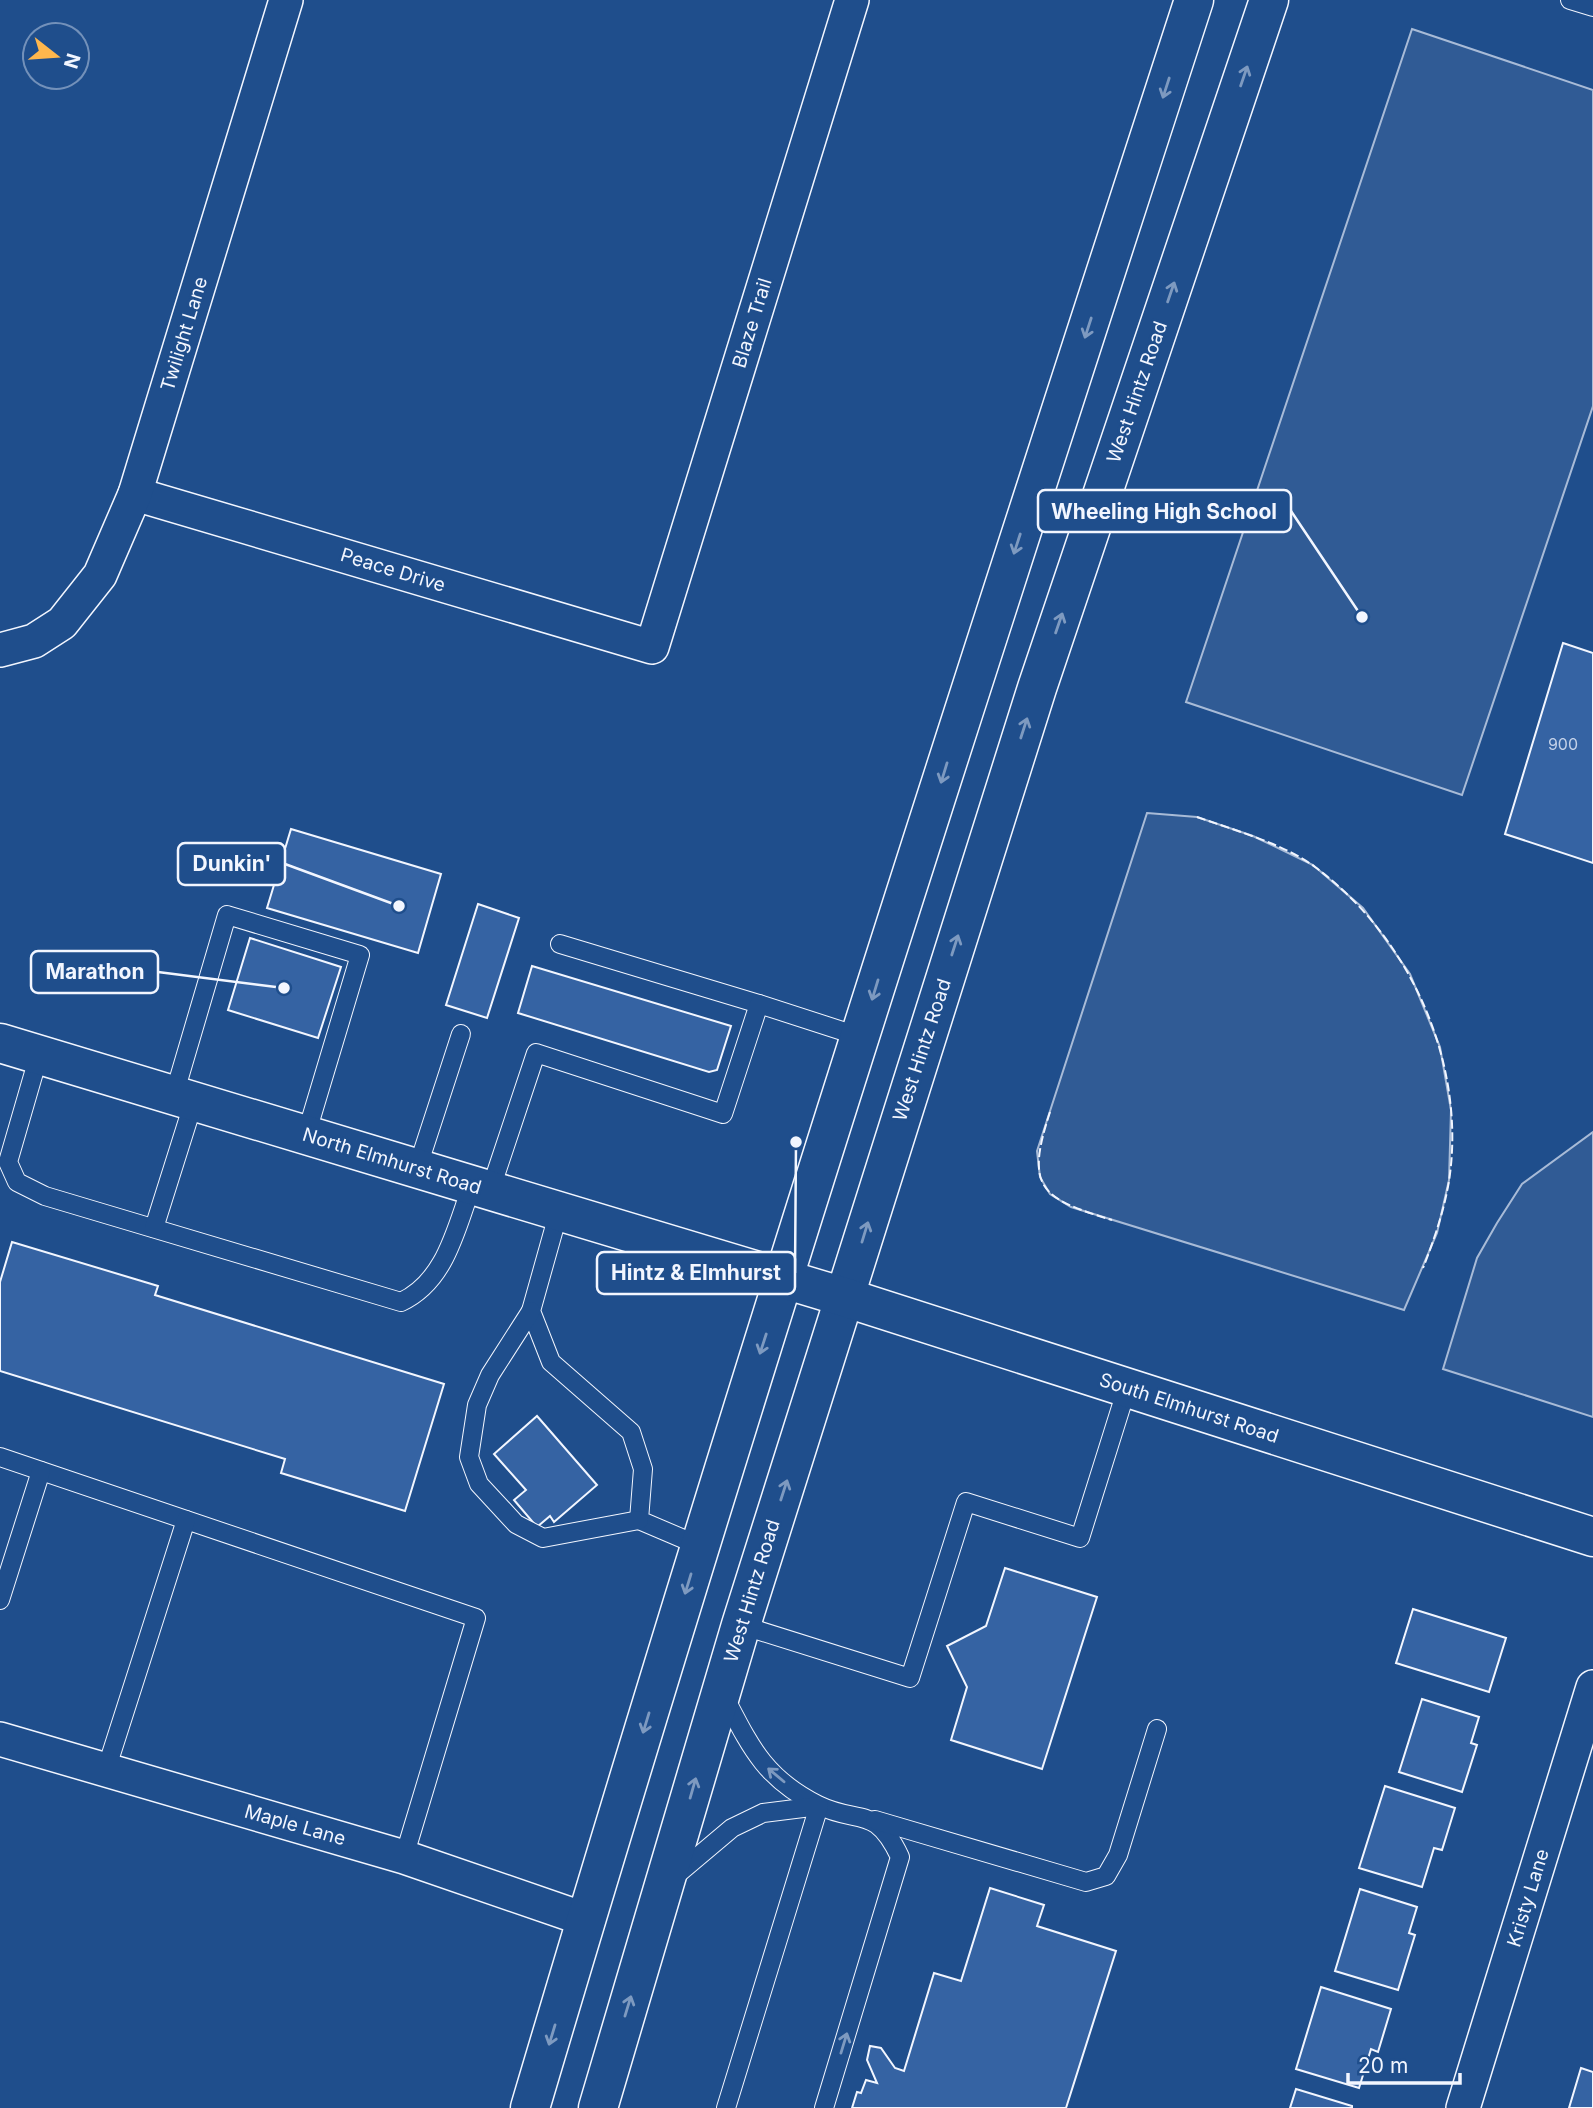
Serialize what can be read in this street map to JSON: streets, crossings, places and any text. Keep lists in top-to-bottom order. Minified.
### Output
{"streets":{"main road":["West Hintz Road","North Elmhurst Road","South Elmhurst Road"],"street":["Blaze Trail","Twilight Lane","Peace Drive","Maple Lane","Kristy Lane"]},"crossings":[["Blaze Trail","Peace Drive"],["Twilight Lane","Peace Drive"],["West Hintz Road","South Elmhurst Road"],["North Elmhurst Road","South Elmhurst Road"]],"places":["Wheeling High School","Dunkin'","Marathon","Hintz & Elmhurst"],"house_numbers":["900"],"scale_bar":"20 m","north":"right"}
